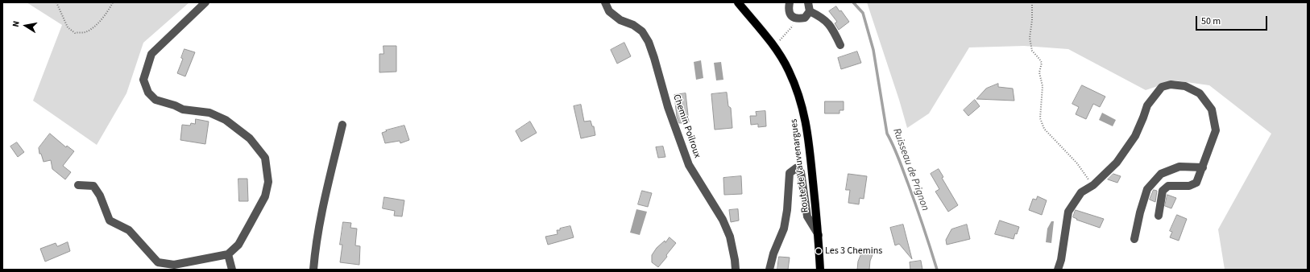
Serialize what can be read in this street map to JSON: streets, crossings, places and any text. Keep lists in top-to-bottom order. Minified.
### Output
{"streets":{"main road":["Route de Vauvenargues"],"street":["Chemin Poilroux"]},"water":["Ruisseau de Prignon"],"places":["Les 3 Chemins"],"scale_bar":"50 m","north":"left"}
